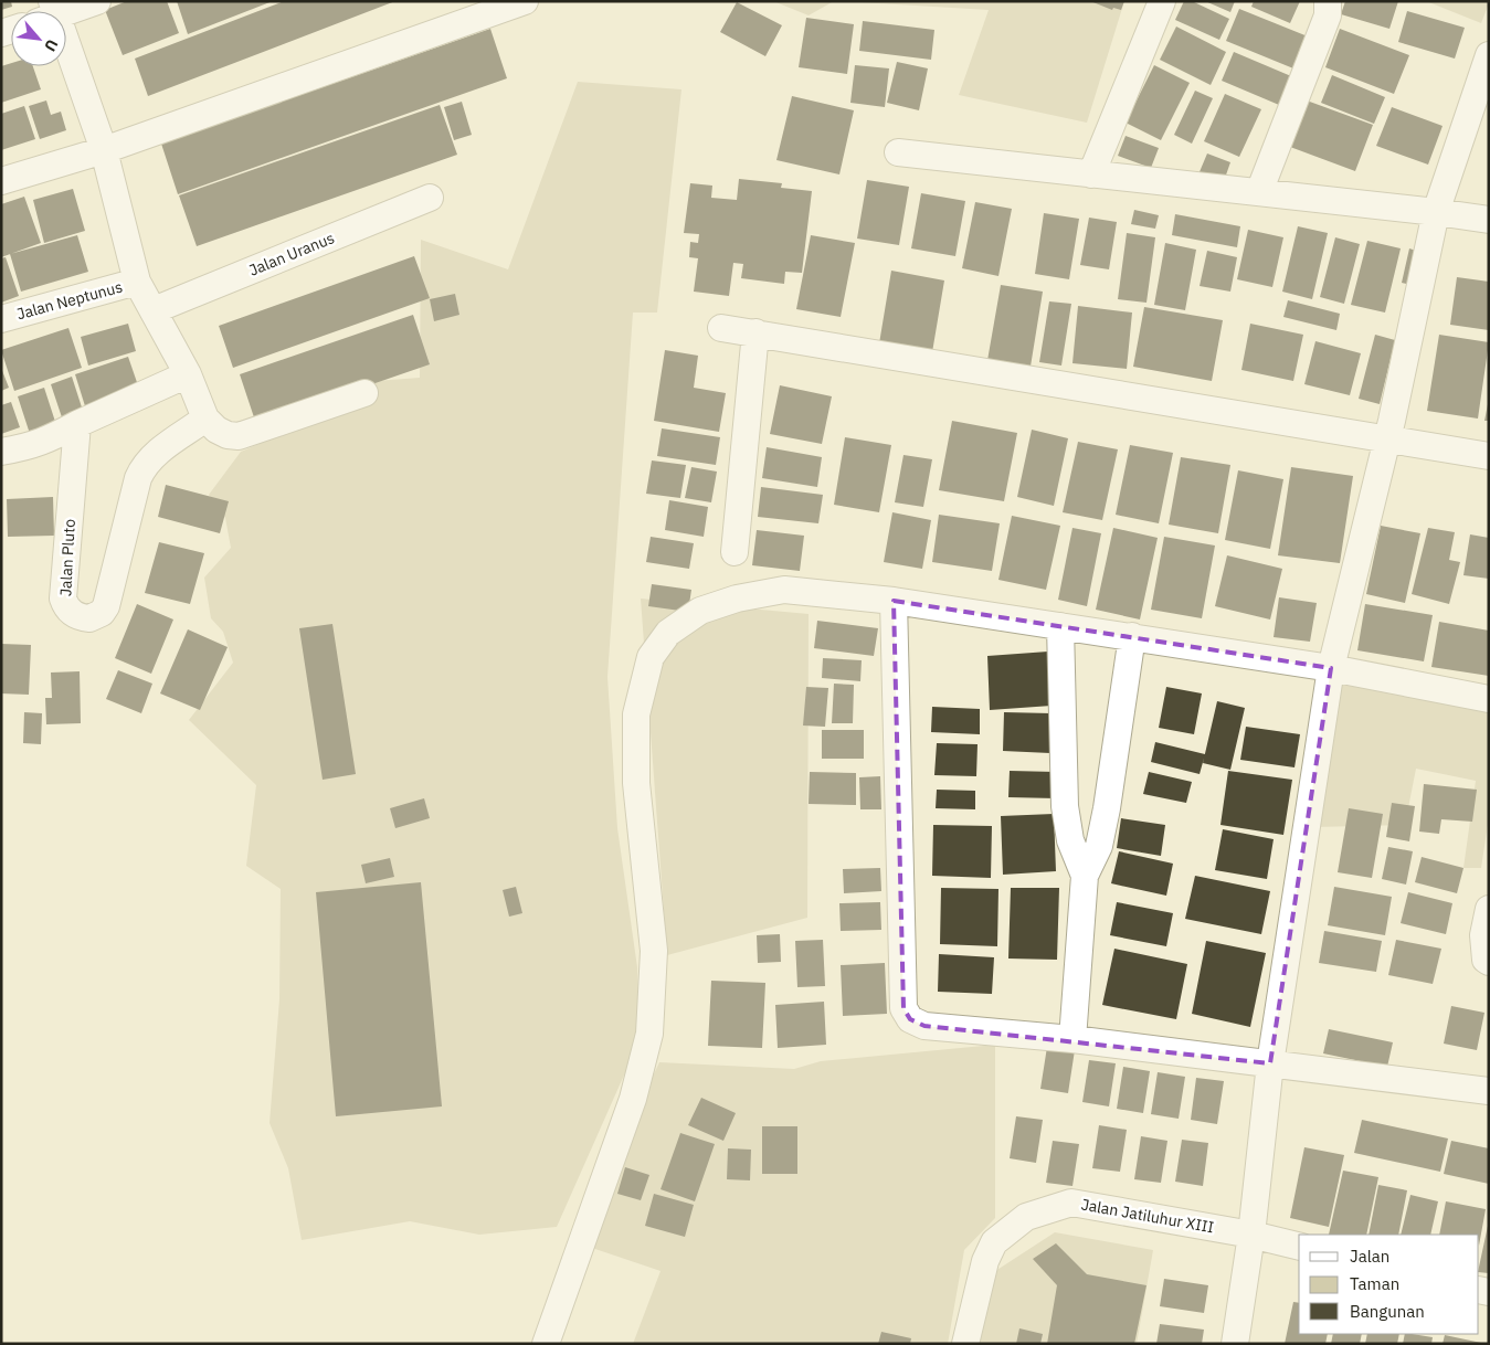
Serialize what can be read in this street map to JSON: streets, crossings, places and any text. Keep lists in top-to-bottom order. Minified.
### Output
{"streets":{"street":["Jalan Uranus","Jalan Neptunus","Jalan Pluto","Jalan Jatiluhur XIII"]},"legend":["Jalan","Taman","Bangunan"],"north":"bottom right"}
